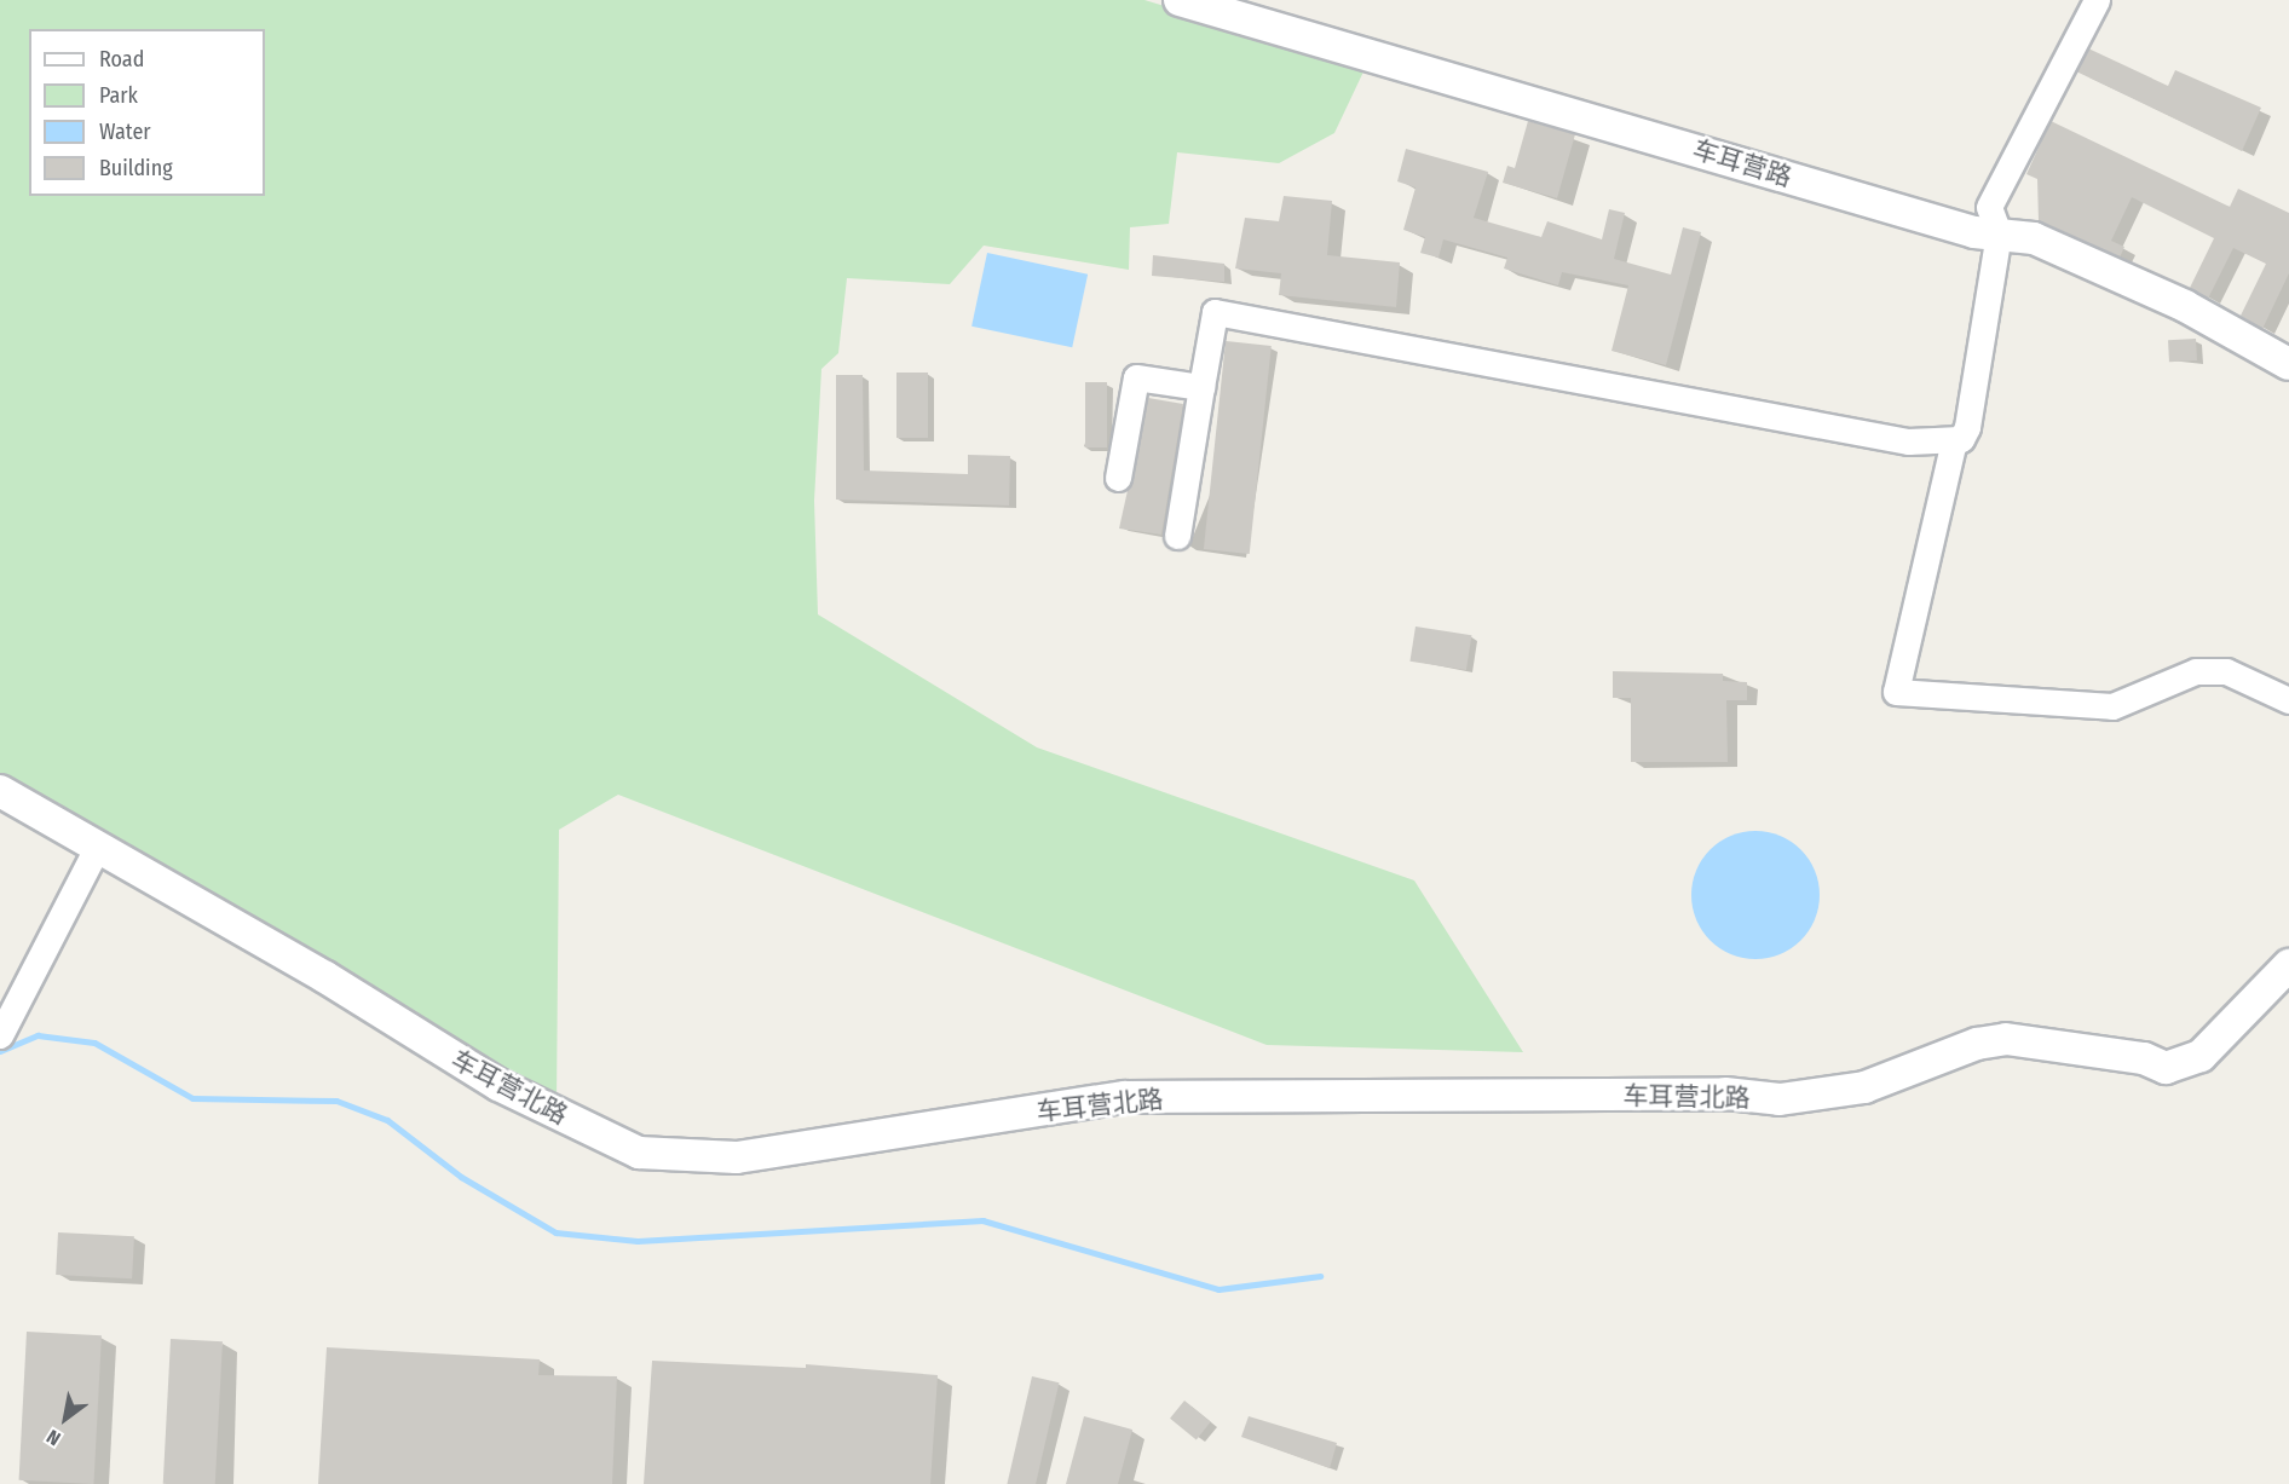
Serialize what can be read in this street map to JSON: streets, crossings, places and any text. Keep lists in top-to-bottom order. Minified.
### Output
{"streets":{"street":["车耳营路","车耳营北路"]},"legend":["Road","Park","Water","Building"],"north":"bottom left"}
